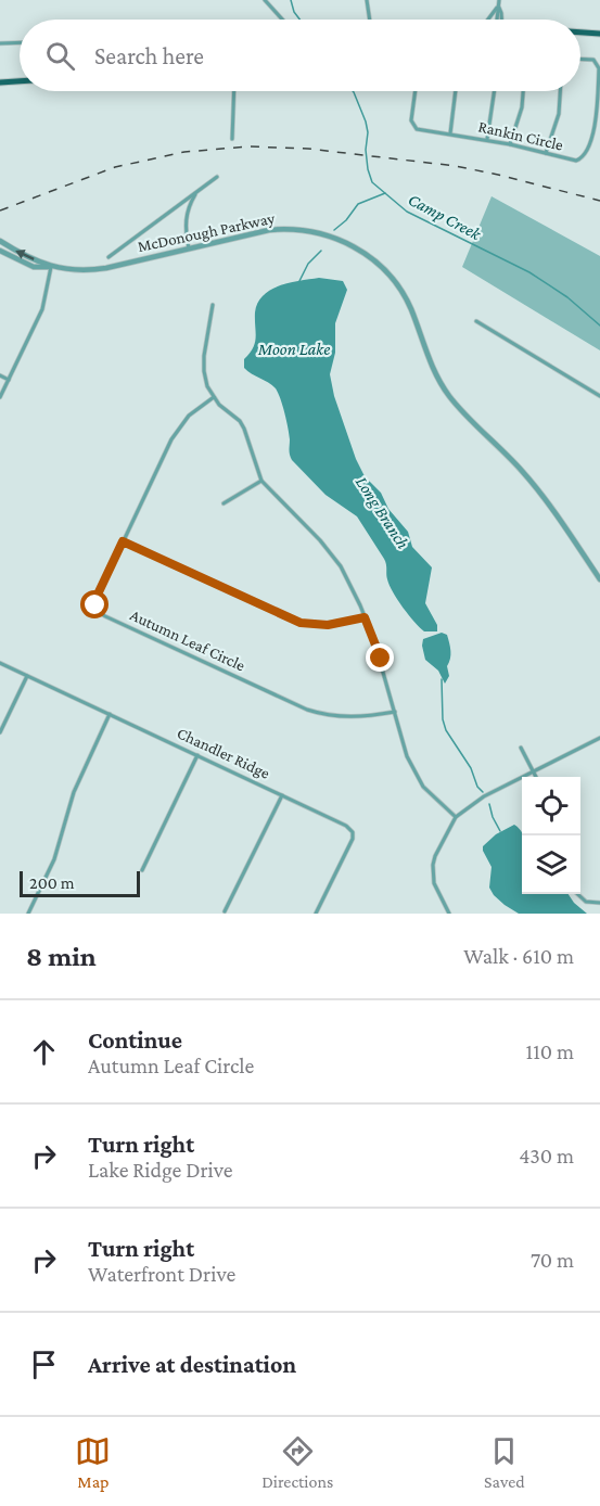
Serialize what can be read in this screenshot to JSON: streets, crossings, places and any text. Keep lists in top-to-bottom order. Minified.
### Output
{"streets":{"street":["Rankin Circle","McDonough Parkway","Autumn Leaf Circle","Chandler Ridge"]},"water":["Camp Creek","Moon Lake","Long Branch"],"scale_bar":"200 m","page":{"search":"Search here","scale":"200 m","heading":["8 min","Walk · 610 m"],"list":[["Continue","Autumn Leaf Circle","110 m"],["Turn right","Lake Ridge Drive","430 m"],["Turn right","Waterfront Drive","70 m"],"Arrive at destination"],"nav":["Map","Directions","Saved"]}}
